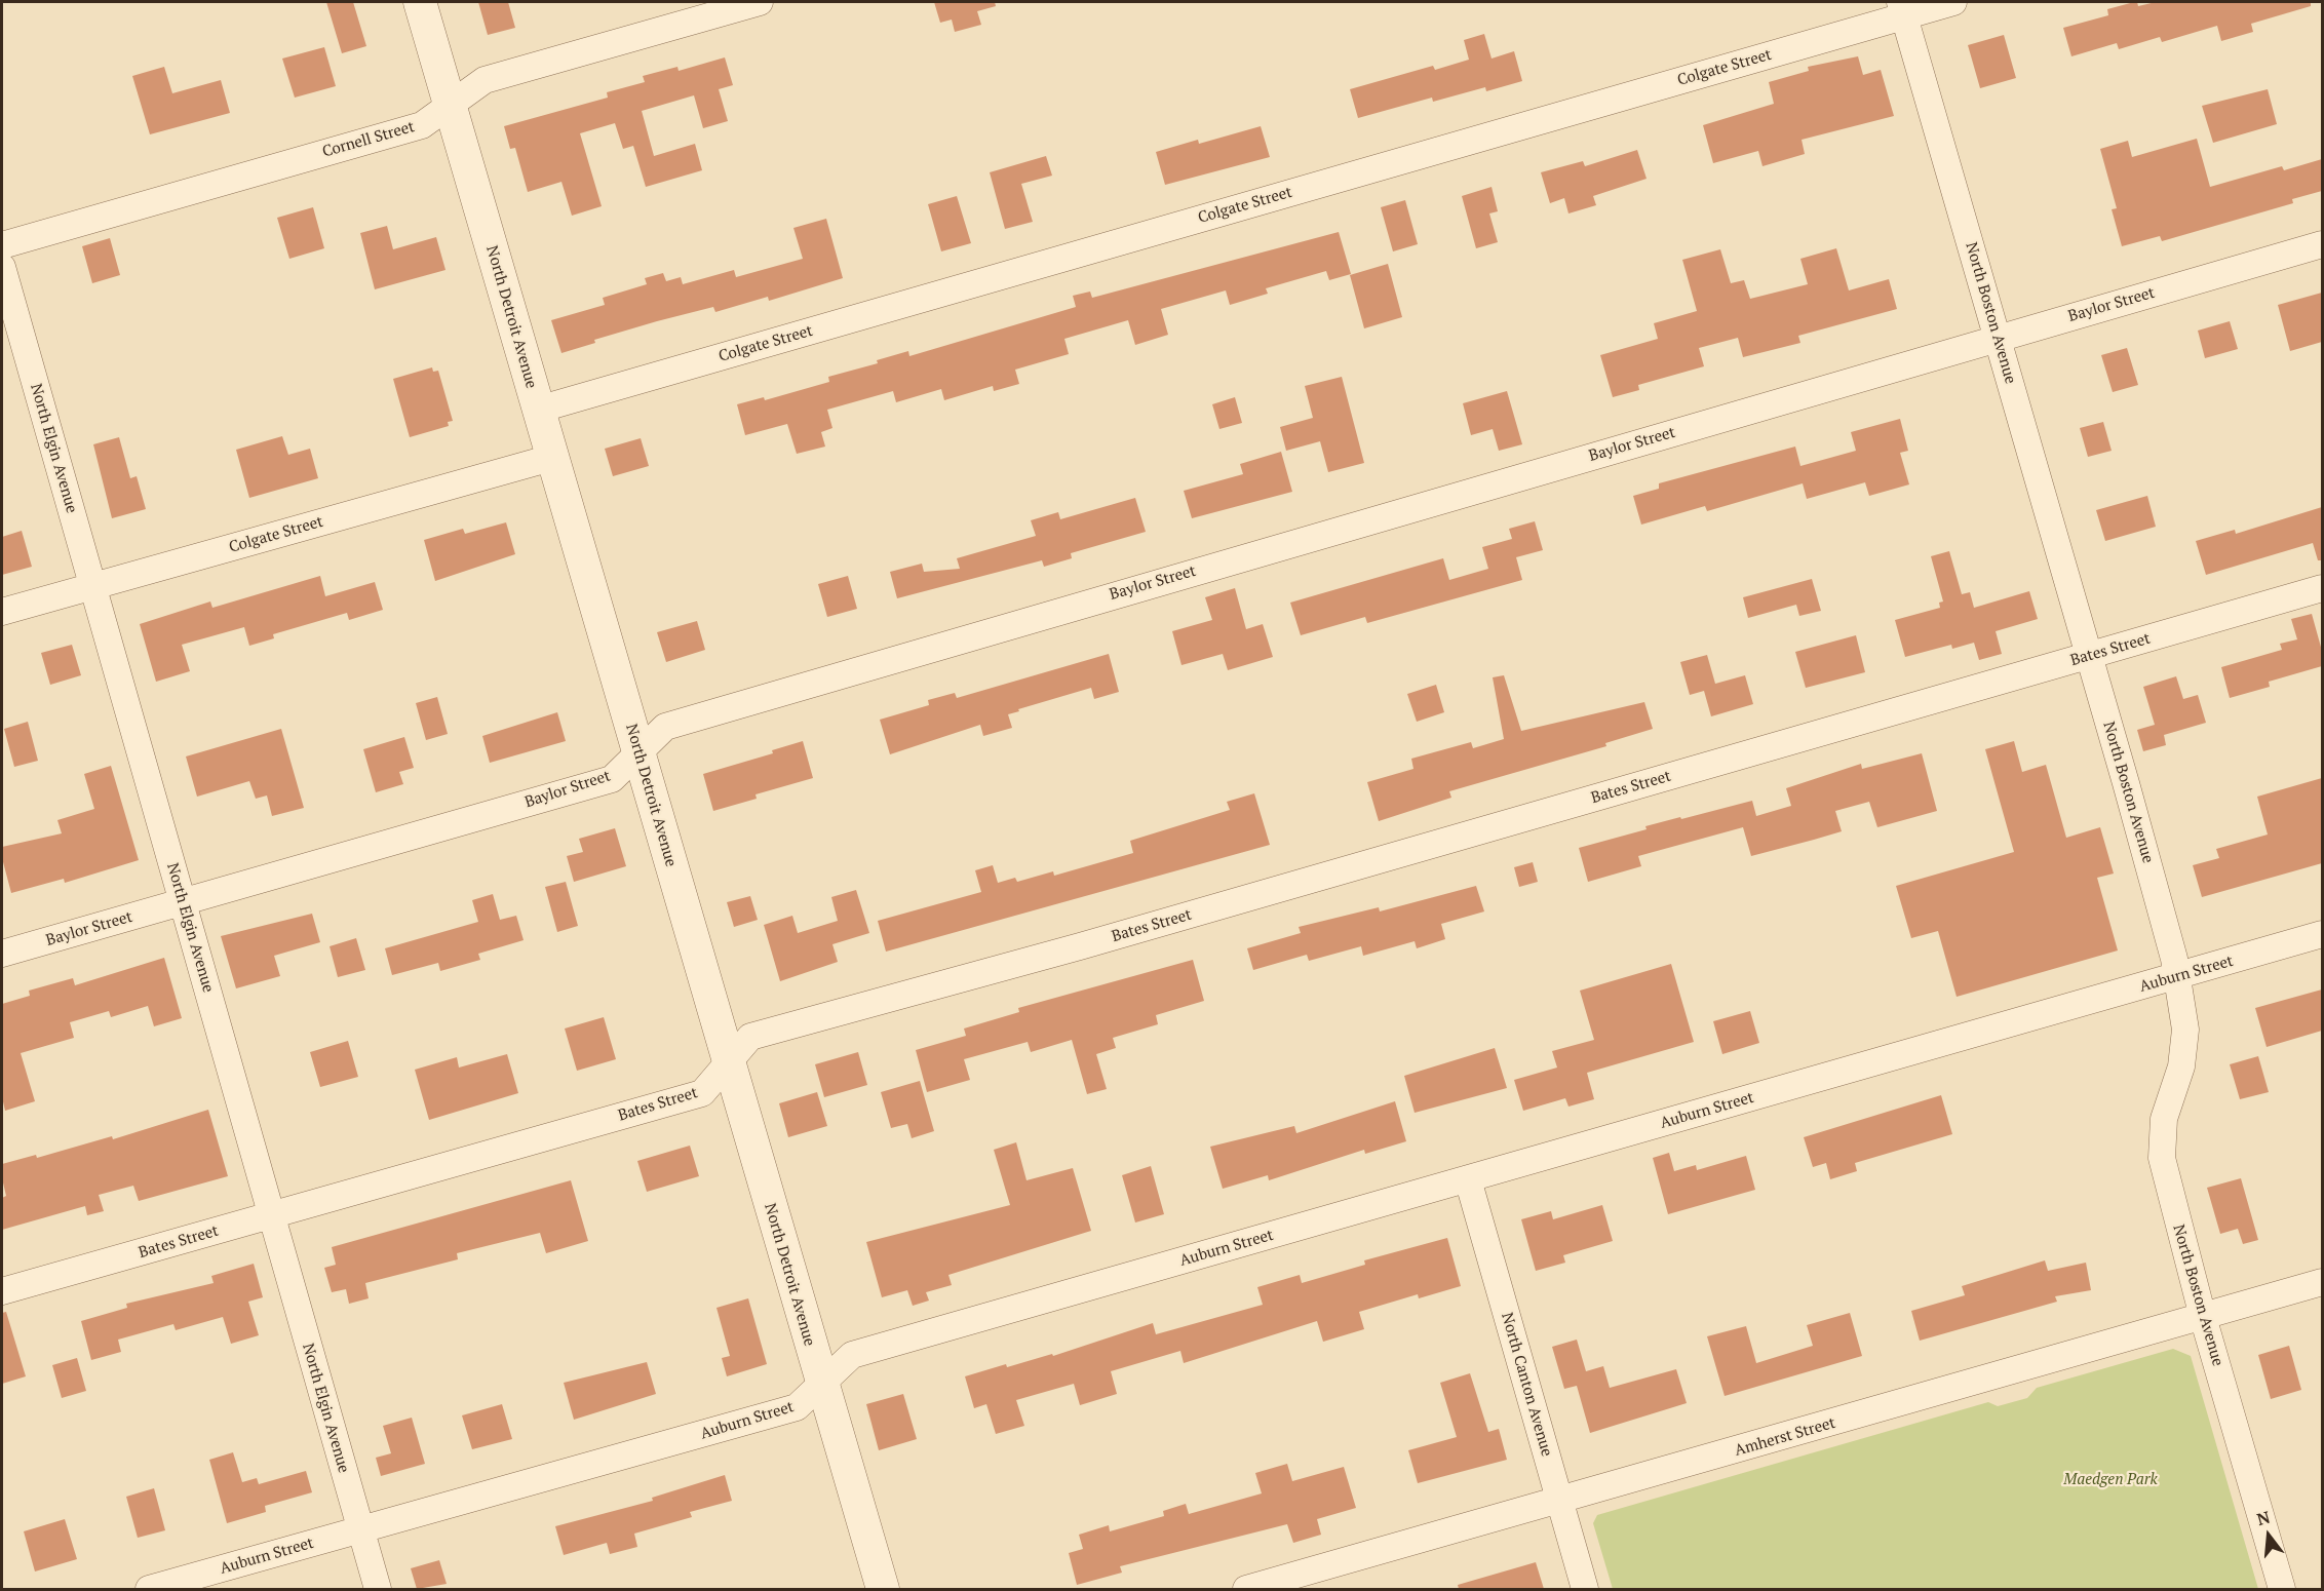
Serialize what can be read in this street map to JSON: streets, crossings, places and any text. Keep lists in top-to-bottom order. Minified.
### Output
{"streets":{"street":["Colgate Street","Cornell Street","Baylor Street","North Boston Avenue","North Detroit Avenue","North Elgin Avenue","Bates Street","Auburn Street","North Canton Avenue","Amherst Street"]},"crossings":[["Colgate Street","North Boston Avenue"],["Colgate Street","North Detroit Avenue"],["Colgate Street","North Elgin Avenue"],["Cornell Street","North Detroit Avenue"],["Baylor Street","North Boston Avenue"],["Baylor Street","North Detroit Avenue"],["Baylor Street","North Elgin Avenue"],["North Boston Avenue","Bates Street"],["North Boston Avenue","Auburn Street"],["North Boston Avenue","Amherst Street"],["North Detroit Avenue","Bates Street"],["North Detroit Avenue","Auburn Street"],["North Elgin Avenue","Bates Street"],["North Elgin Avenue","Auburn Street"],["Auburn Street","North Canton Avenue"],["North Canton Avenue","Amherst Street"]],"parks":["Maedgen Park"],"north":"top"}
